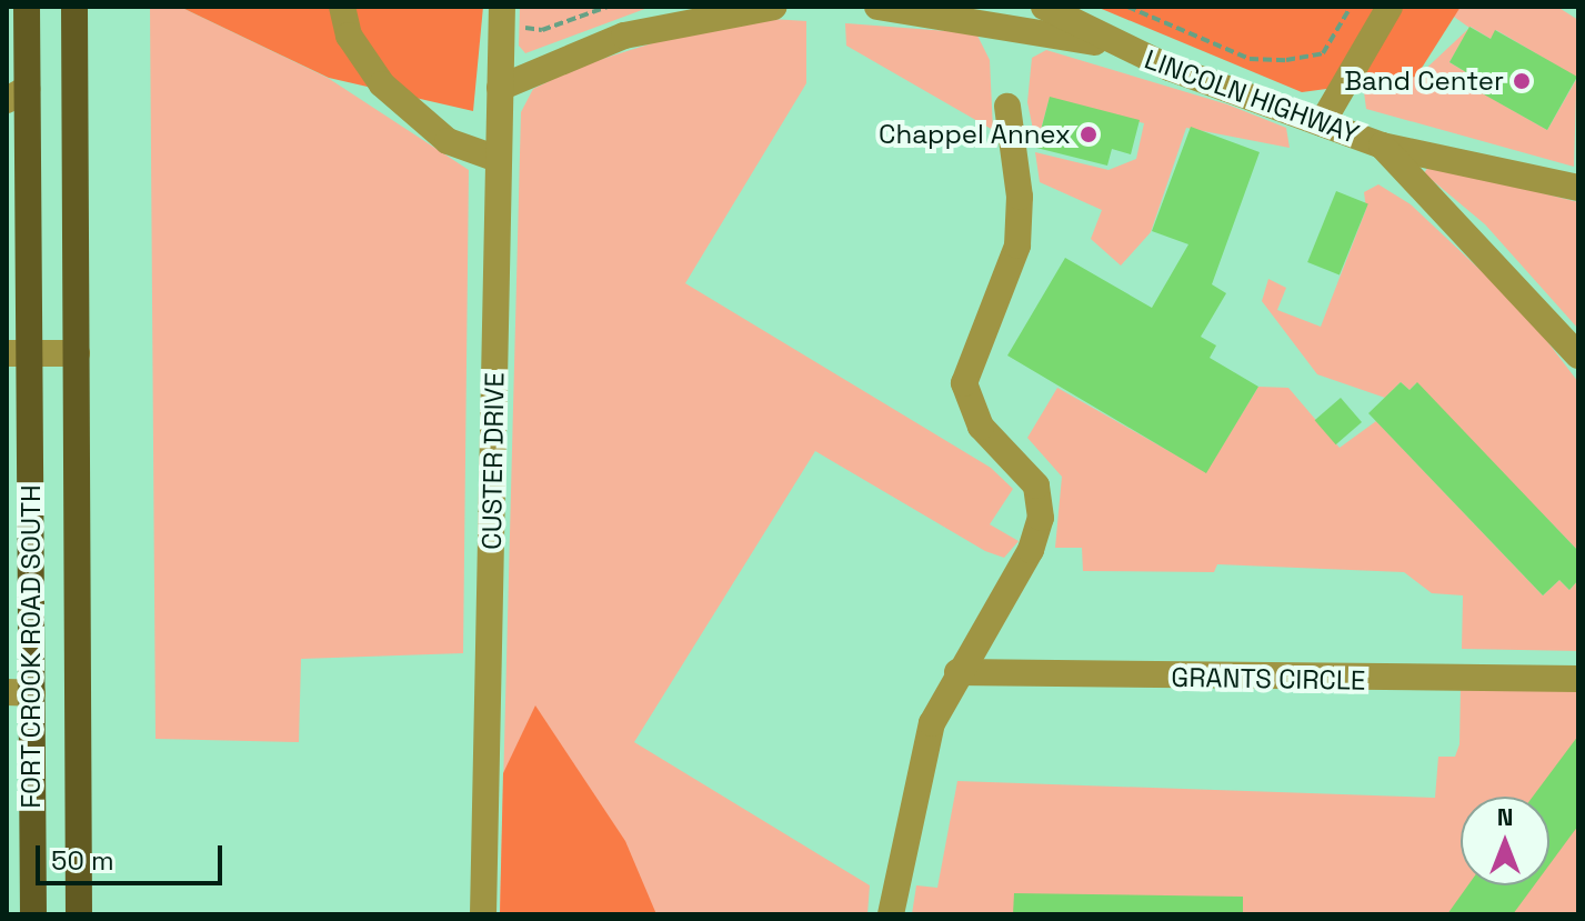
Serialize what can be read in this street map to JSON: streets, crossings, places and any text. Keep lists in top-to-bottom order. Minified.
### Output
{"streets":{"main road":["FORT CROOK ROAD SOUTH"],"street":["LINCOLN HIGHWAY","CUSTER DRIVE","GRANTS CIRCLE"]},"places":["Band Center","Chappel Annex"],"scale_bar":"50 m","north":"top"}
